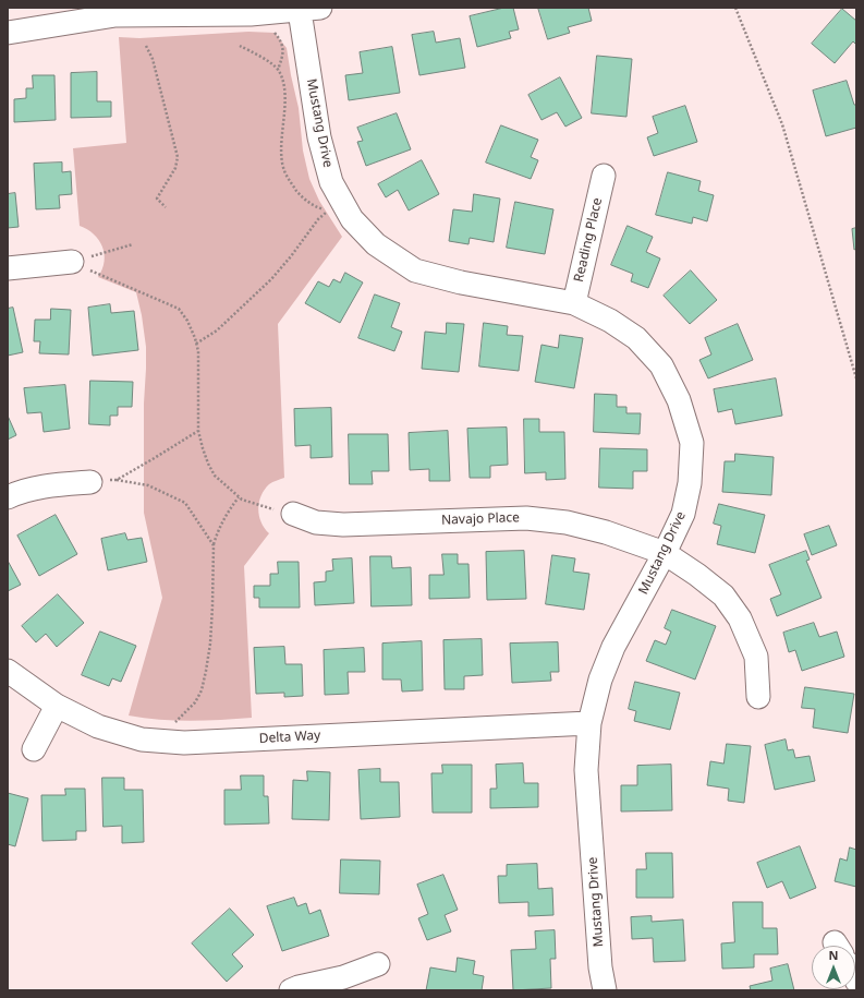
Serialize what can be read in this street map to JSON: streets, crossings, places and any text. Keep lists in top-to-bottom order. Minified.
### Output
{"streets":{"street":["Mustang Drive","Reading Place","Navajo Place","Delta Way"]},"crossings":[["Mustang Drive","Reading Place"],["Mustang Drive","Navajo Place"],["Mustang Drive","Delta Way"]],"north":"top"}
